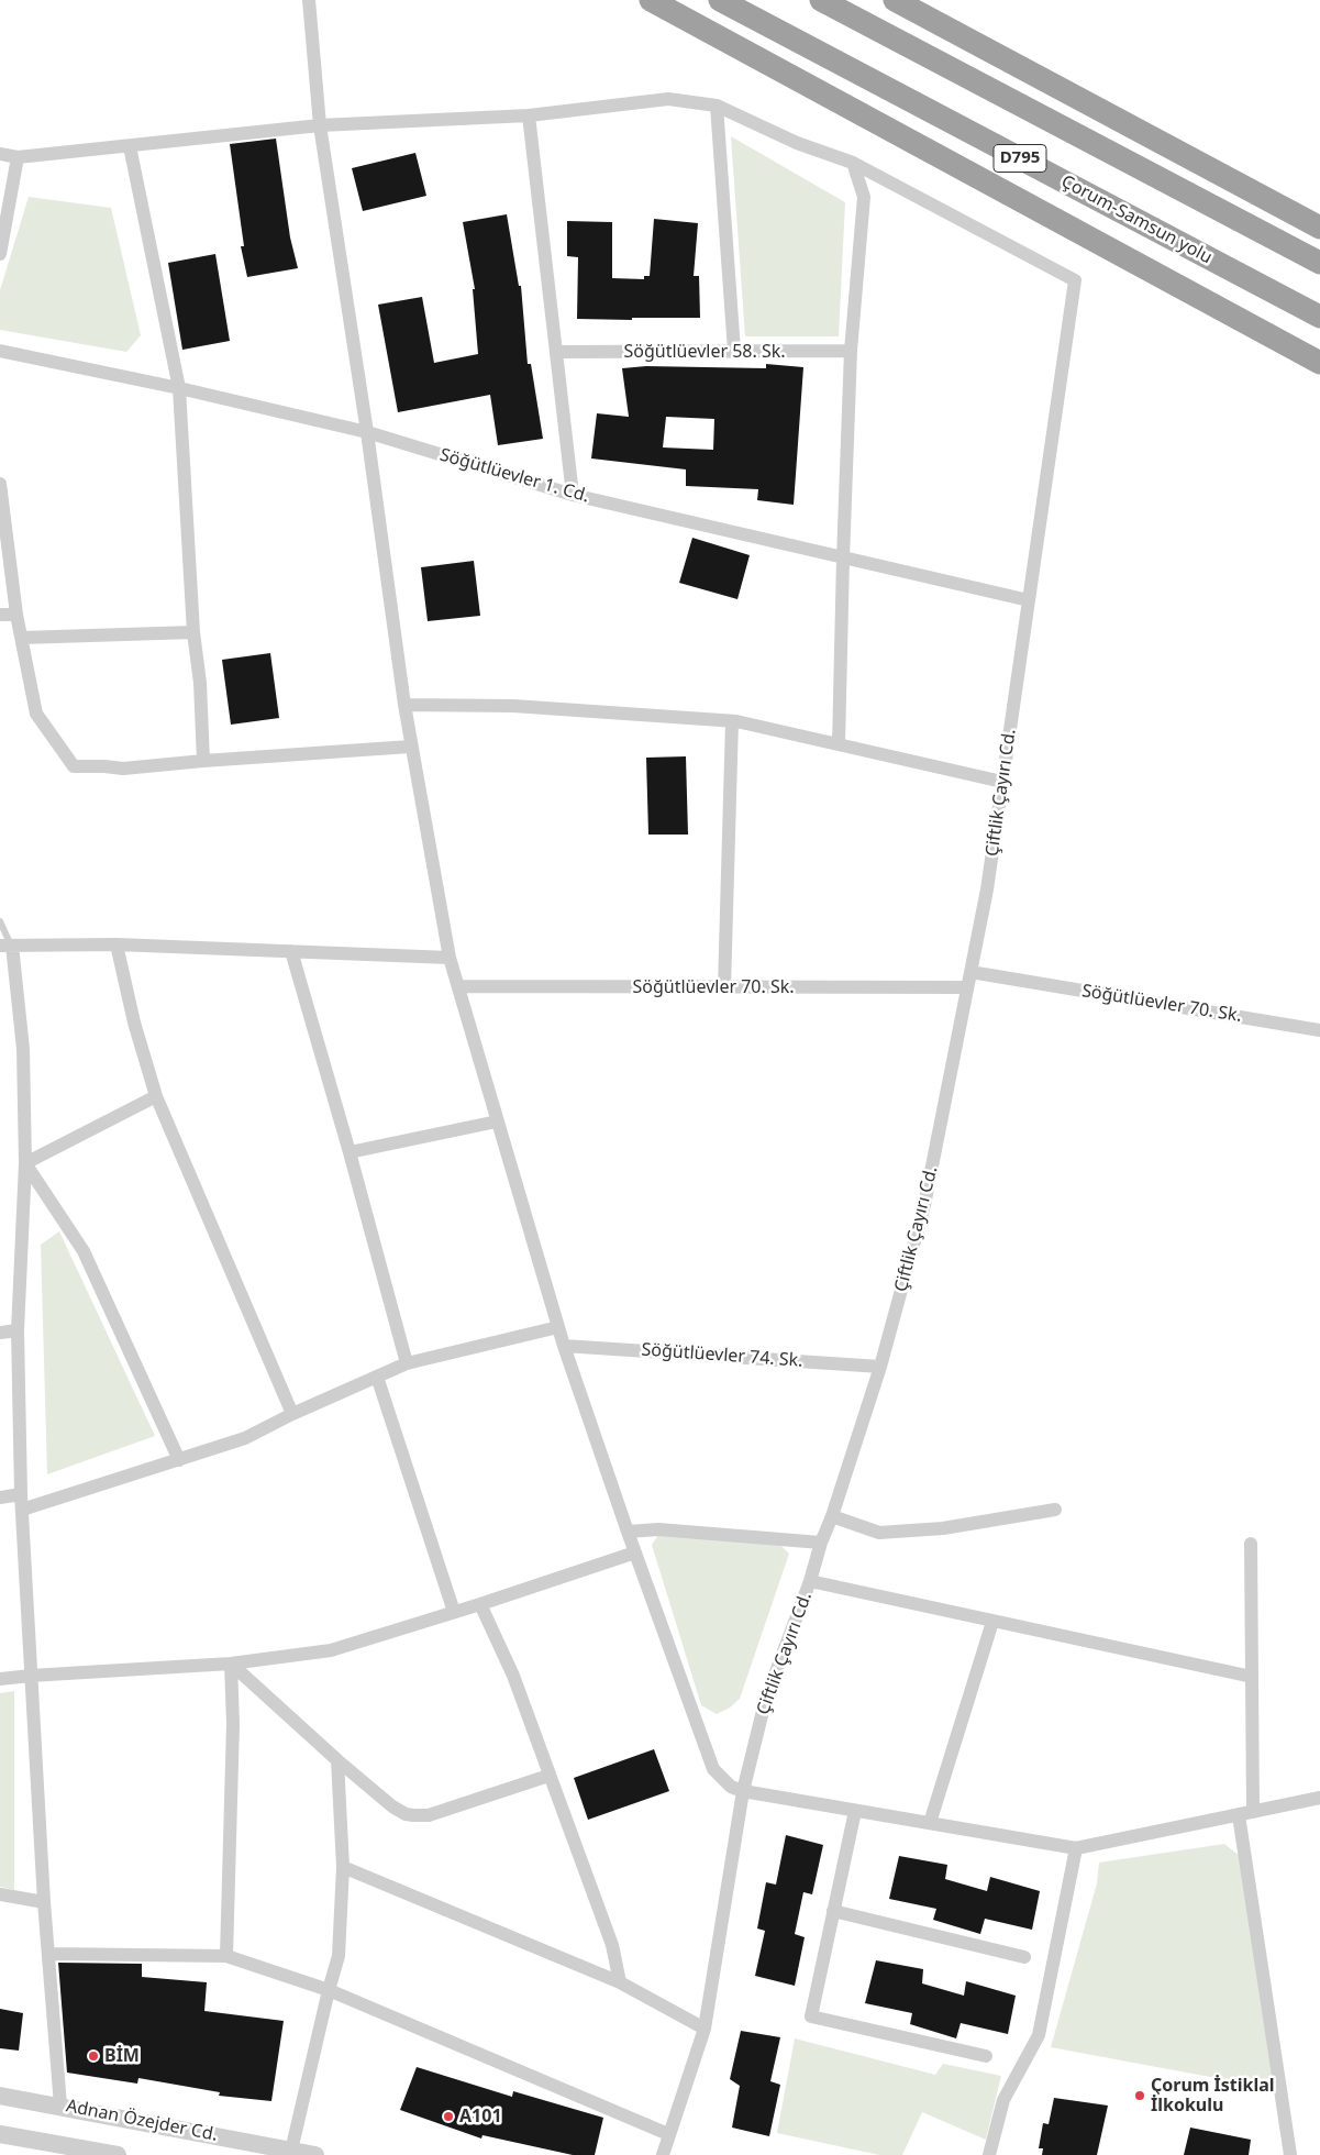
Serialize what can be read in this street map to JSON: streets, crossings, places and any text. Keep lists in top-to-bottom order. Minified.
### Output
{"streets":{"highway":["D795","Çorum-Samsun yolu"],"street":["Söğütlüevler 58. Sk.","Söğütlüevler 1. Cd.","Çiftlik Çayırı Cd.","Söğütlüevler 70. Sk.","Söğütlüevler 74. Sk.","Adnan Özejder Cd."]},"crossings":[["Söğütlüevler 1. Cd.","Çiftlik Çayırı Cd."],["Çiftlik Çayırı Cd.","Söğütlüevler 70. Sk."],["Çiftlik Çayırı Cd.","Söğütlüevler 74. Sk."]],"places":["BİM","Çorum İstiklal İlkokulu","A101"]}
